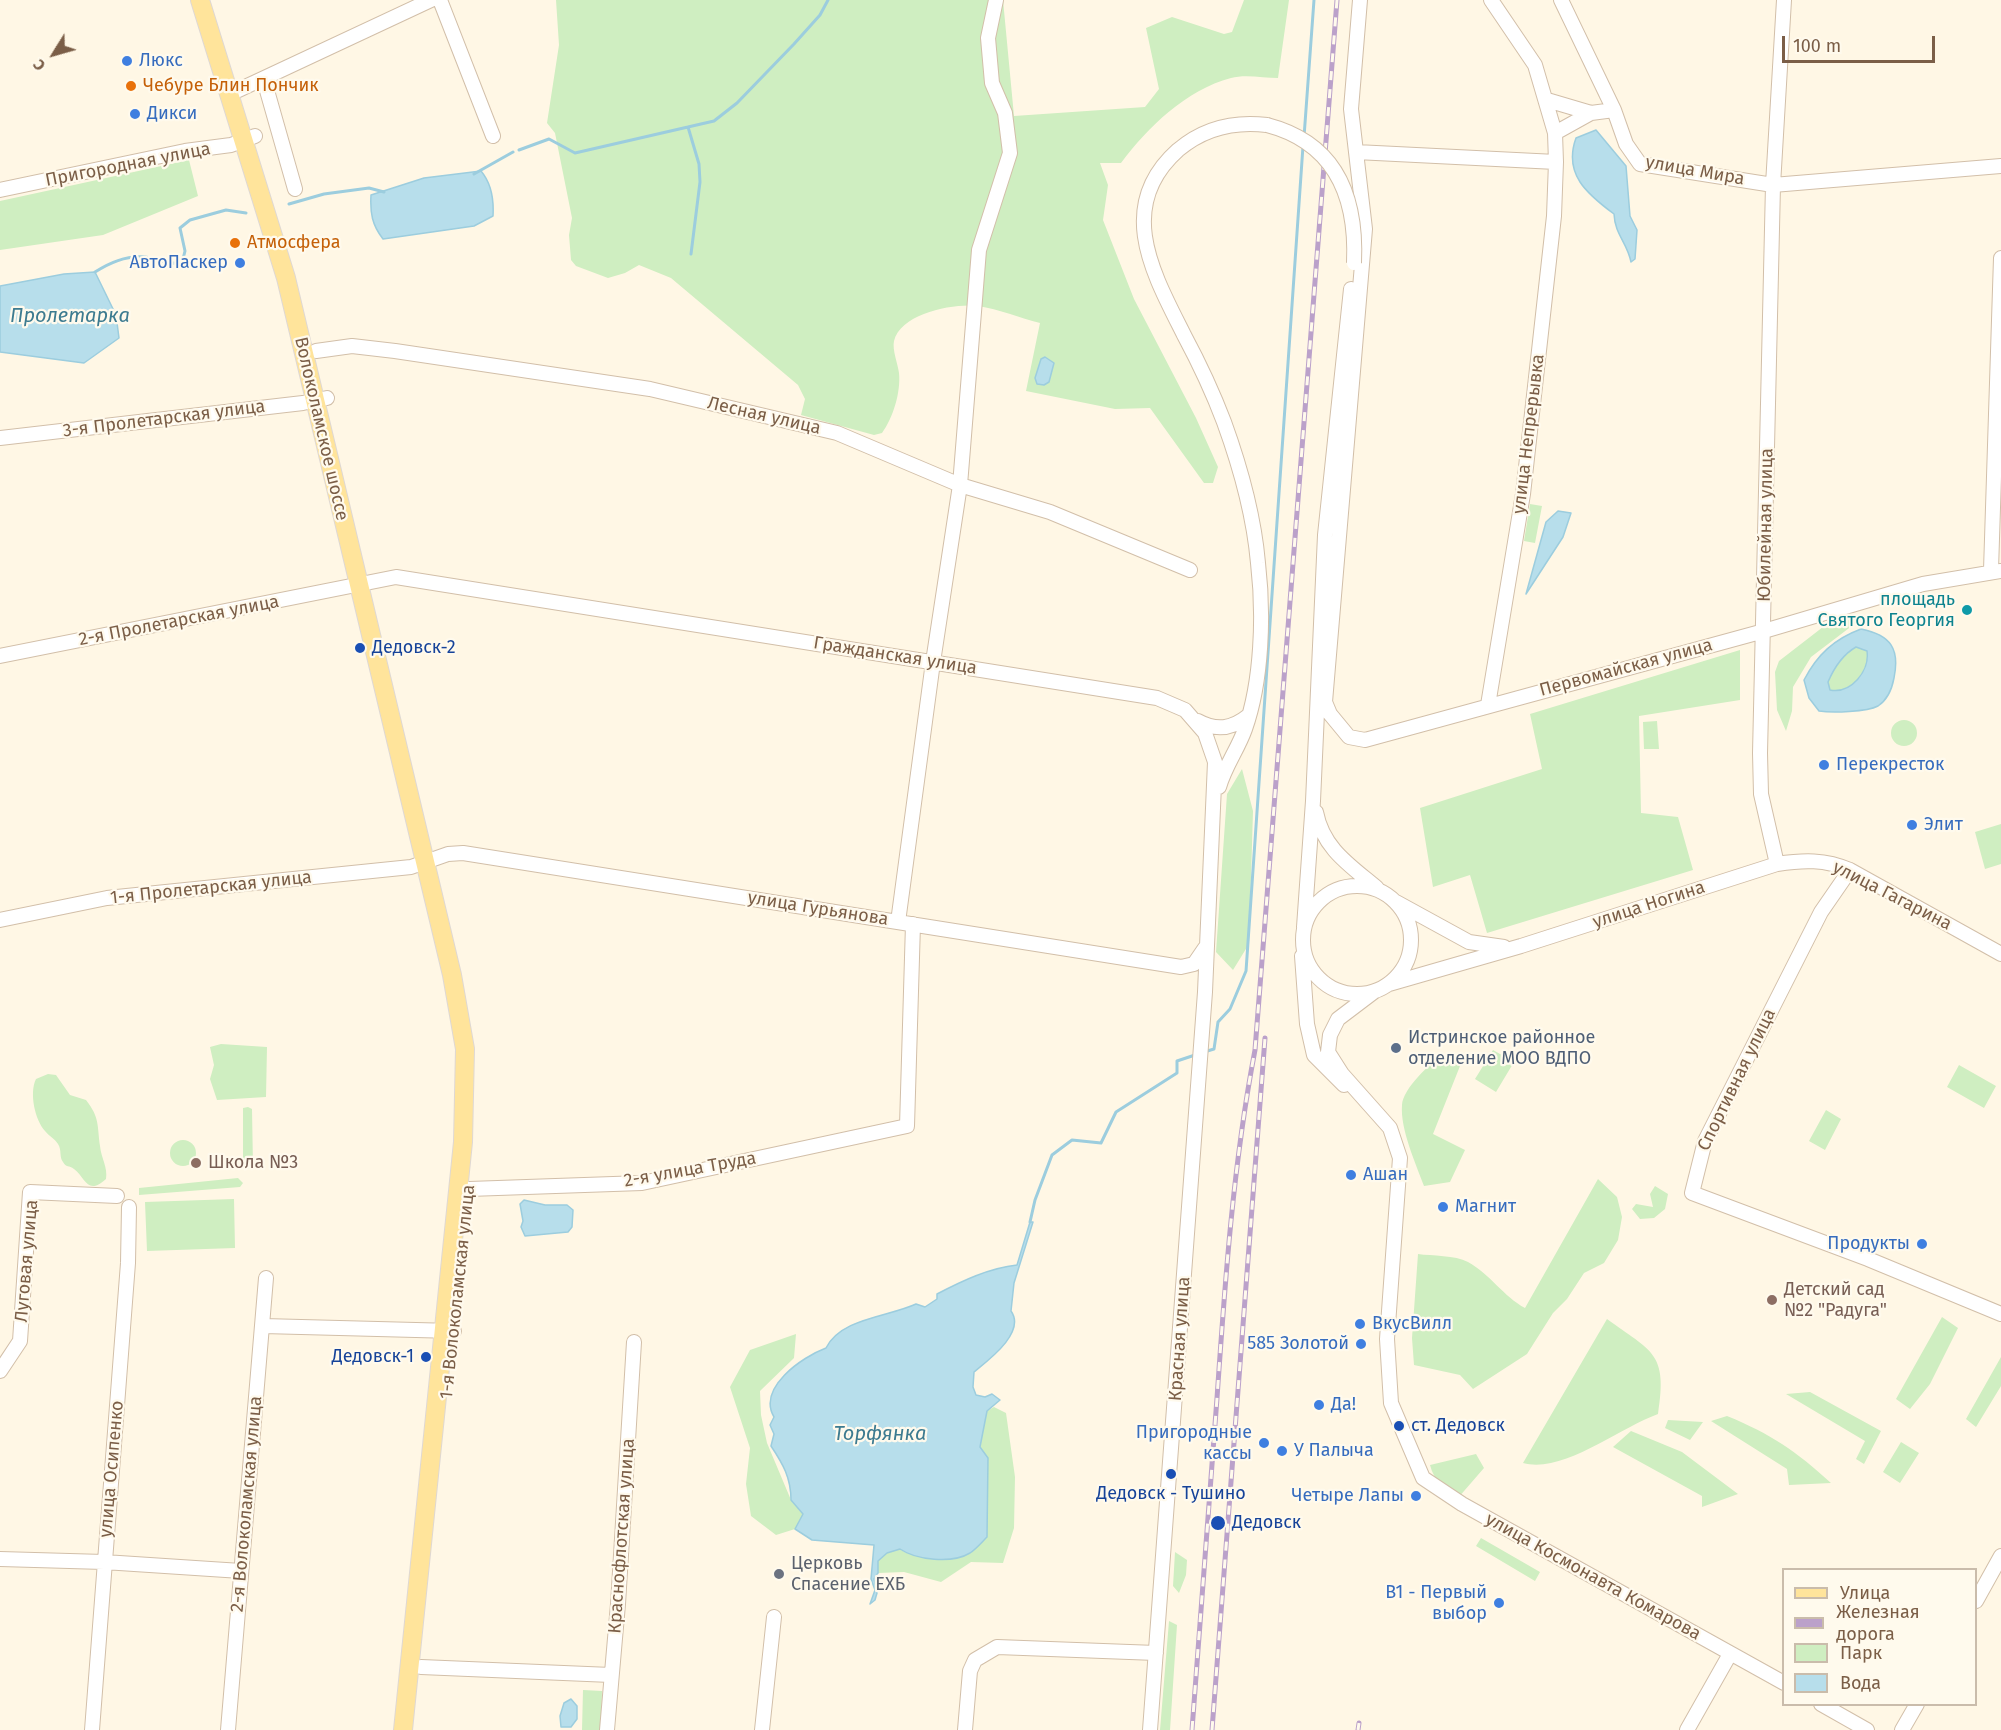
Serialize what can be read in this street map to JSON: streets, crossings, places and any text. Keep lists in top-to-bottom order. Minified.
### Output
{"streets":{"main road":["Волоколамское шоссе","1-я Волоколамская улица"],"street":["Пригородная улица","улица Мира","Лесная улица","3-я Пролетарская улица","улица Непрерывка","Юбилейная улица","2-я Пролетарская улица","Гражданская улица","Первомайская улица","1-я Пролетарская улица","улица Гагарина","улица Ногина","улица Гурьянова","Спортивная улица","2-я улица Труда","Луговая улица","Красная улица","улица Осипенко","2-я Волоколамская улица","Краснофлотская улица","улица Космонавта Комарова"]},"crossings":[["Пригородная улица","Волоколамское шоссе"],["улица Мира","Юбилейная улица"],["Лесная улица","Волоколамское шоссе"],["3-я Пролетарская улица","Волоколамское шоссе"],["Волоколамское шоссе","2-я Пролетарская улица"],["Волоколамское шоссе","Гражданская улица"],["Волоколамское шоссе","1-я Пролетарская улица"],["Волоколамское шоссе","улица Гурьянова"],["Волоколамское шоссе","1-я Волоколамская улица"],["улица Непрерывка","Первомайская улица"],["Юбилейная улица","Первомайская улица"],["Юбилейная улица","улица Гагарина"],["Юбилейная улица","улица Ногина"],["2-я Пролетарская улица","Гражданская улица"],["Гражданская улица","улица Гурьянова"],["Гражданская улица","Красная улица"],["1-я Пролетарская улица","улица Гурьянова"],["1-я Пролетарская улица","1-я Волоколамская улица"],["улица Гагарина","улица Ногина"],["улица Гагарина","Спортивная улица"],["улица Гурьянова","2-я улица Труда"],["улица Гурьянова","1-я Волоколамская улица"],["улица Гурьянова","Красная улица"],["2-я улица Труда","1-я Волоколамская улица"]],"water":["Пролетарка","Торфянка"],"places":["Люкс","Чебуре Блин Пончик","Дикси","Атмосфера","АвтоПаскер","площадь Святого Георгия","Дедовск-2","Перекресток","Элит","Истринское районное отделение МОО ВДПО","Школа №3","Ашан","Магнит","Продукты","Детский сад №2 \"Радуга\"","ВкусВилл","585 Золотой","Дедовск-1","Да!","ст. Дедовск","Пригородные кассы","У Палыча","Дедовск - Тушино","Четыре Лапы","Дедовск","Церковь Спасение ЕХБ","В1 - Первый выбор"],"legend":["Улица","Железная дорога","Парк","Вода"],"scale_bar":"100 m","north":"bottom left"}
